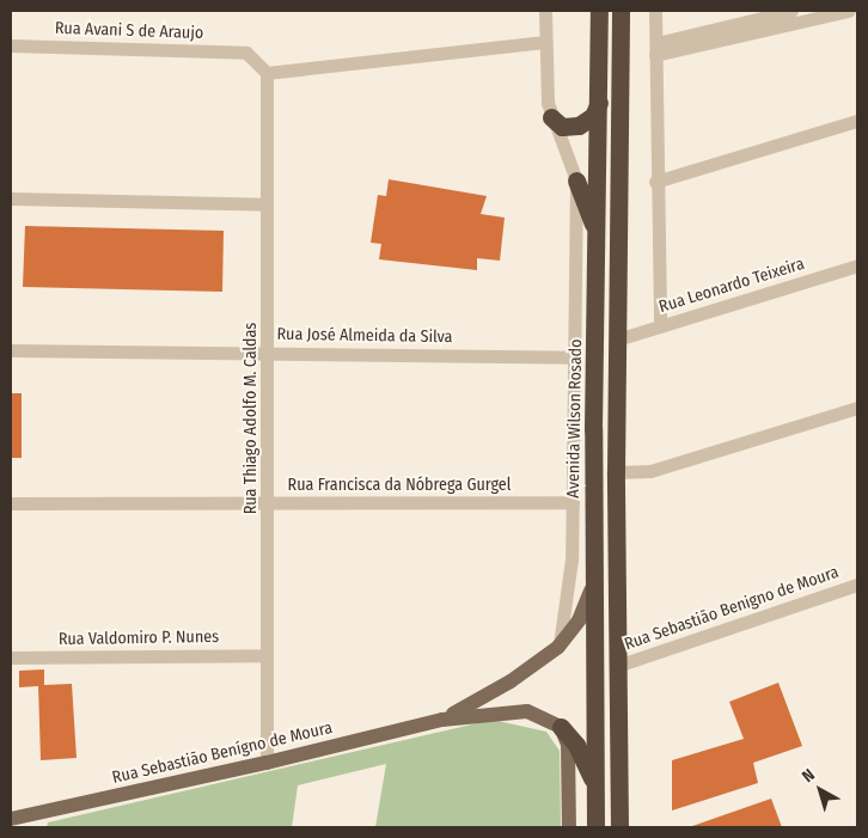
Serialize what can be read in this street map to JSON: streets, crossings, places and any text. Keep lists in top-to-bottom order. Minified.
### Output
{"streets":{"highway":["Avenida Wilson Rosado"],"main road":["Rua Sebastião Benígno de Moura"],"street":["Rua Avani S de Araujo","Rua Leonardo Teixeira","Rua José Almeida da Silva","Rua Thiago Adolfo M. Caldas","Rua Francisca da Nóbrega Gurgel","Rua Sebastião Benigno de Moura","Rua Valdomiro P. Nunes"]},"crossings":[["Rua Avani S de Araujo","Rua Thiago Adolfo M. Caldas"],["Rua José Almeida da Silva","Rua Thiago Adolfo M. Caldas"],["Rua Thiago Adolfo M. Caldas","Rua Francisca da Nóbrega Gurgel"],["Rua Thiago Adolfo M. Caldas","Rua Valdomiro P. Nunes"],["Rua Thiago Adolfo M. Caldas","Rua Sebastião Benígno de Moura"]],"north":"top left"}
